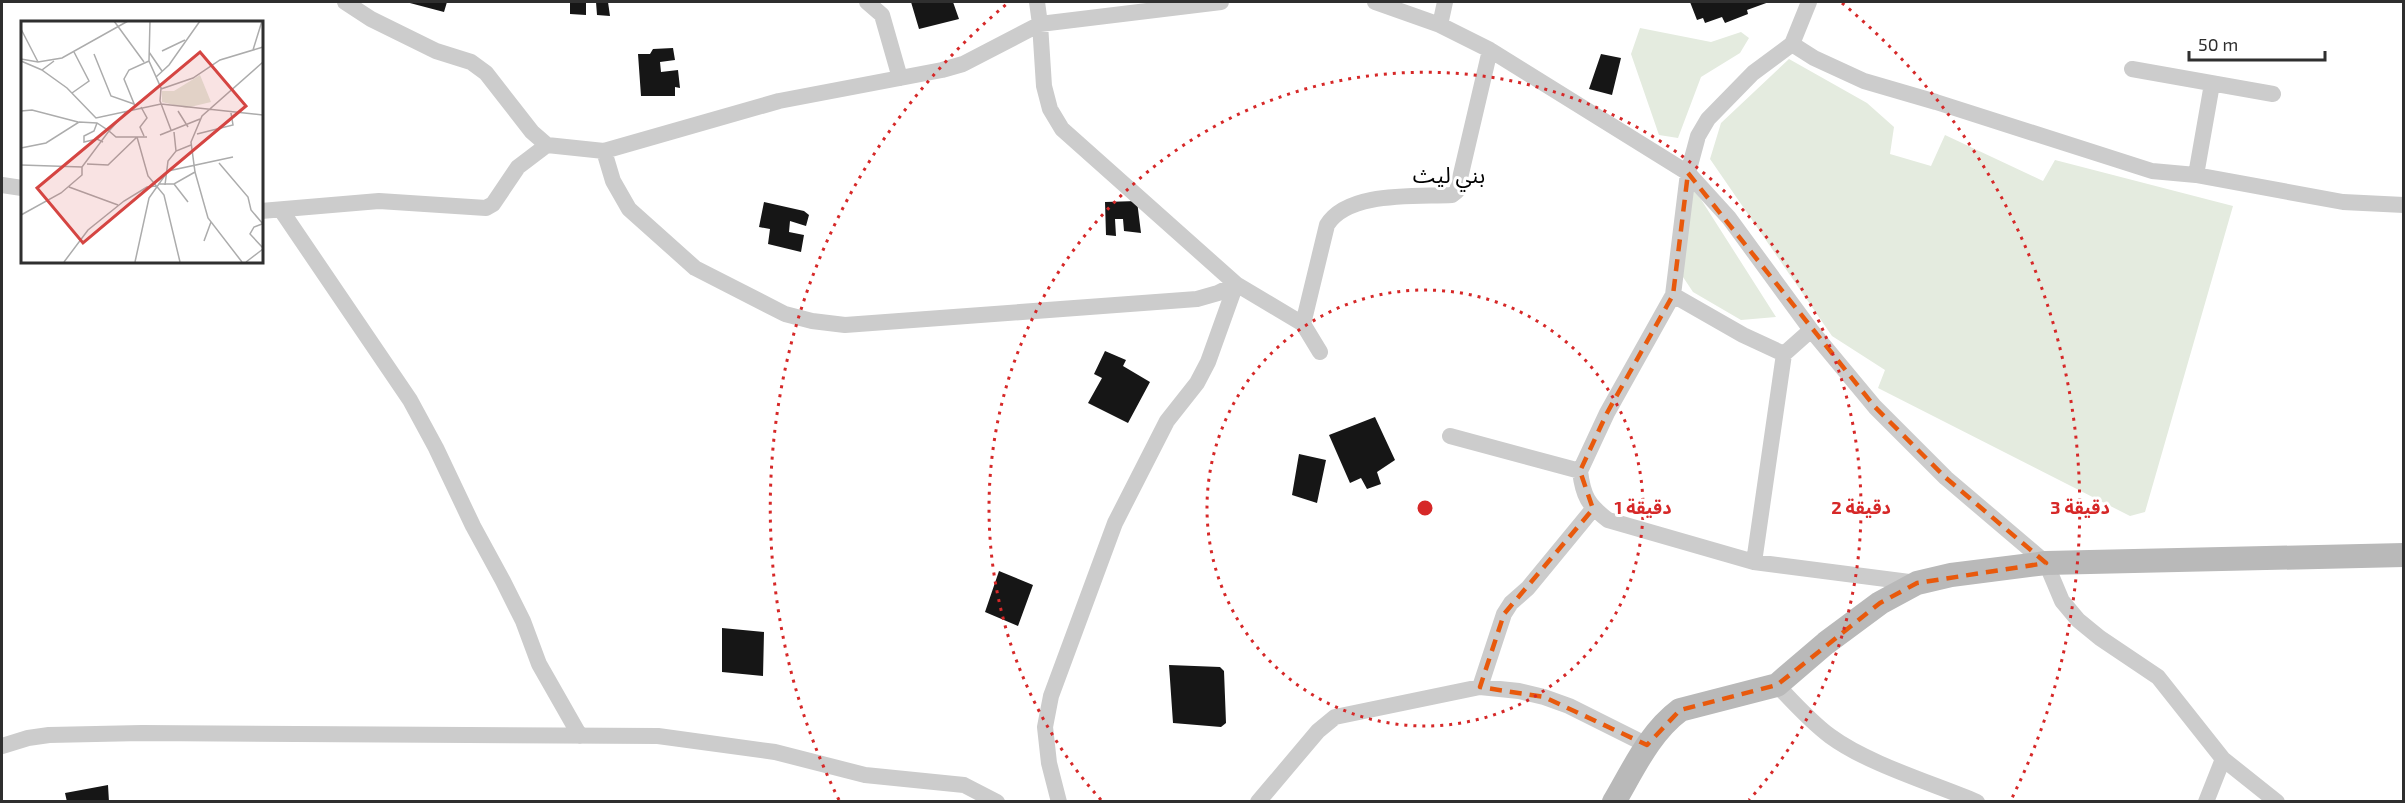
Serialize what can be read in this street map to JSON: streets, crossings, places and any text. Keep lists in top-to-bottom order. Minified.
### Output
{"districts":["بني ليث"],"scale_bar":"50 m","rings":["1 دقيقة","2 دقيقة","3 دقيقة"]}
